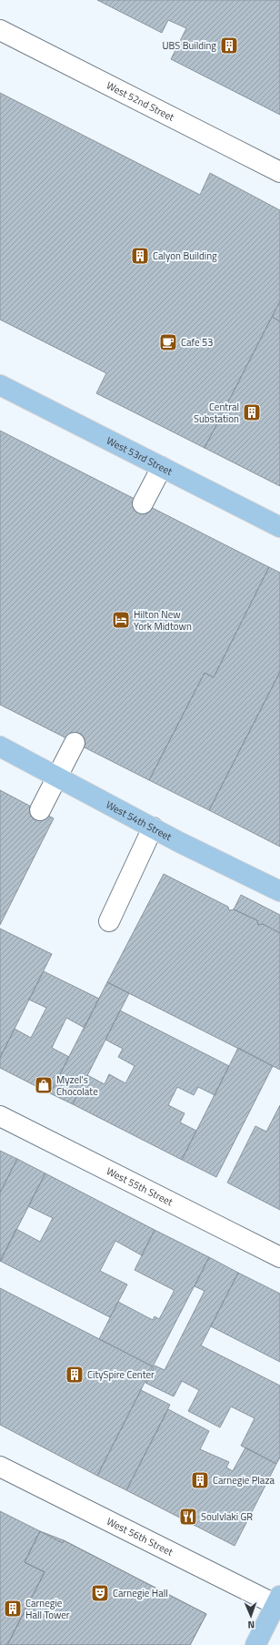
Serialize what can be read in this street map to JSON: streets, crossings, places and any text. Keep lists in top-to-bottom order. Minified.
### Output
{"streets":{"main road":["West 53rd Street","West 54th Street"],"street":["West 52nd Street","West 55th Street","West 56th Street"]},"places":{"building":["UBS Building","Calyon Building","Central Substation","CitySpire Center","Carnegie Plaza","Carnegie Hall Tower"],"cafe":["Cafe 53"],"hotel":["Hilton New York Midtown"],"shop":["Myzel's Chocolate"],"restaurant":["Soulvlaki GR"],"theatre":["Carnegie Hall"]},"north":"bottom"}
